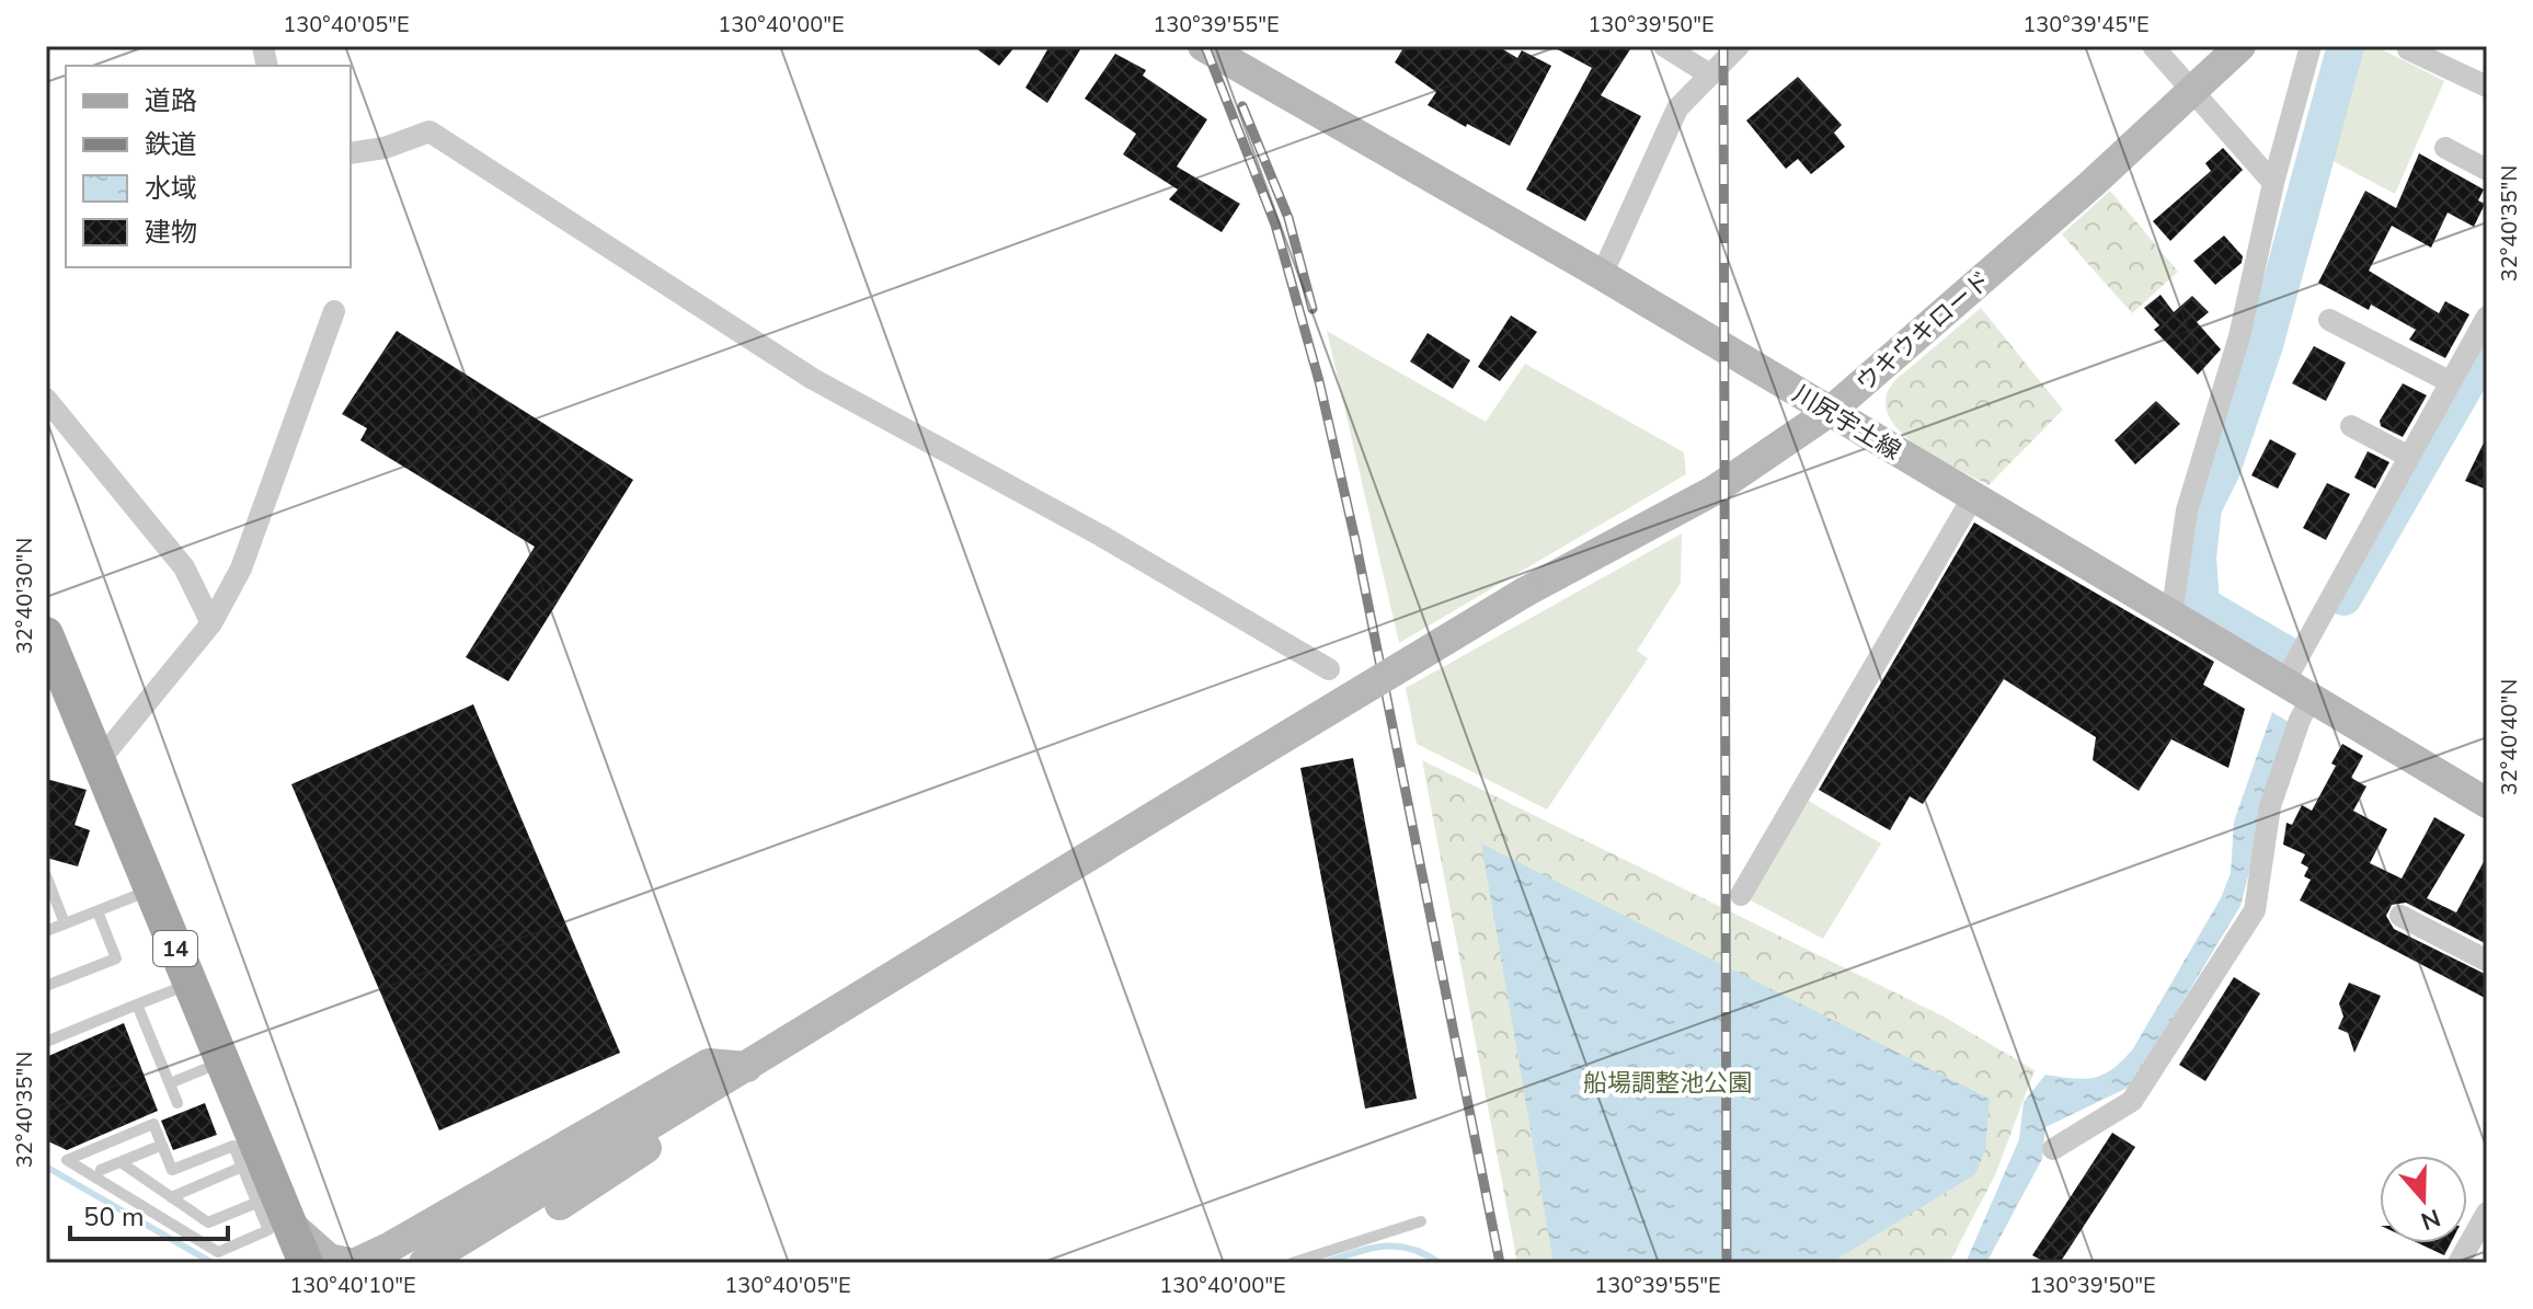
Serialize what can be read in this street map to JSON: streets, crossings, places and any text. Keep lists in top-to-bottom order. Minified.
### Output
{"streets":{"main road":["14"],"street":["ウキウキロード","川尻宇土線"]},"crossings":[["ウキウキロード","川尻宇土線"]],"parks":["船場調整池公園"],"legend":["道路","鉄道","水域","建物"],"scale_bar":"50 m","north":"bottom","coordinates":["130°40'05\"E","130°40'00\"E","130°39'55\"E","130°39'50\"E","130°39'45\"E","32°40'35\"N","32°40'30\"N","32°40'40\"N","130°40'10\"E"]}
